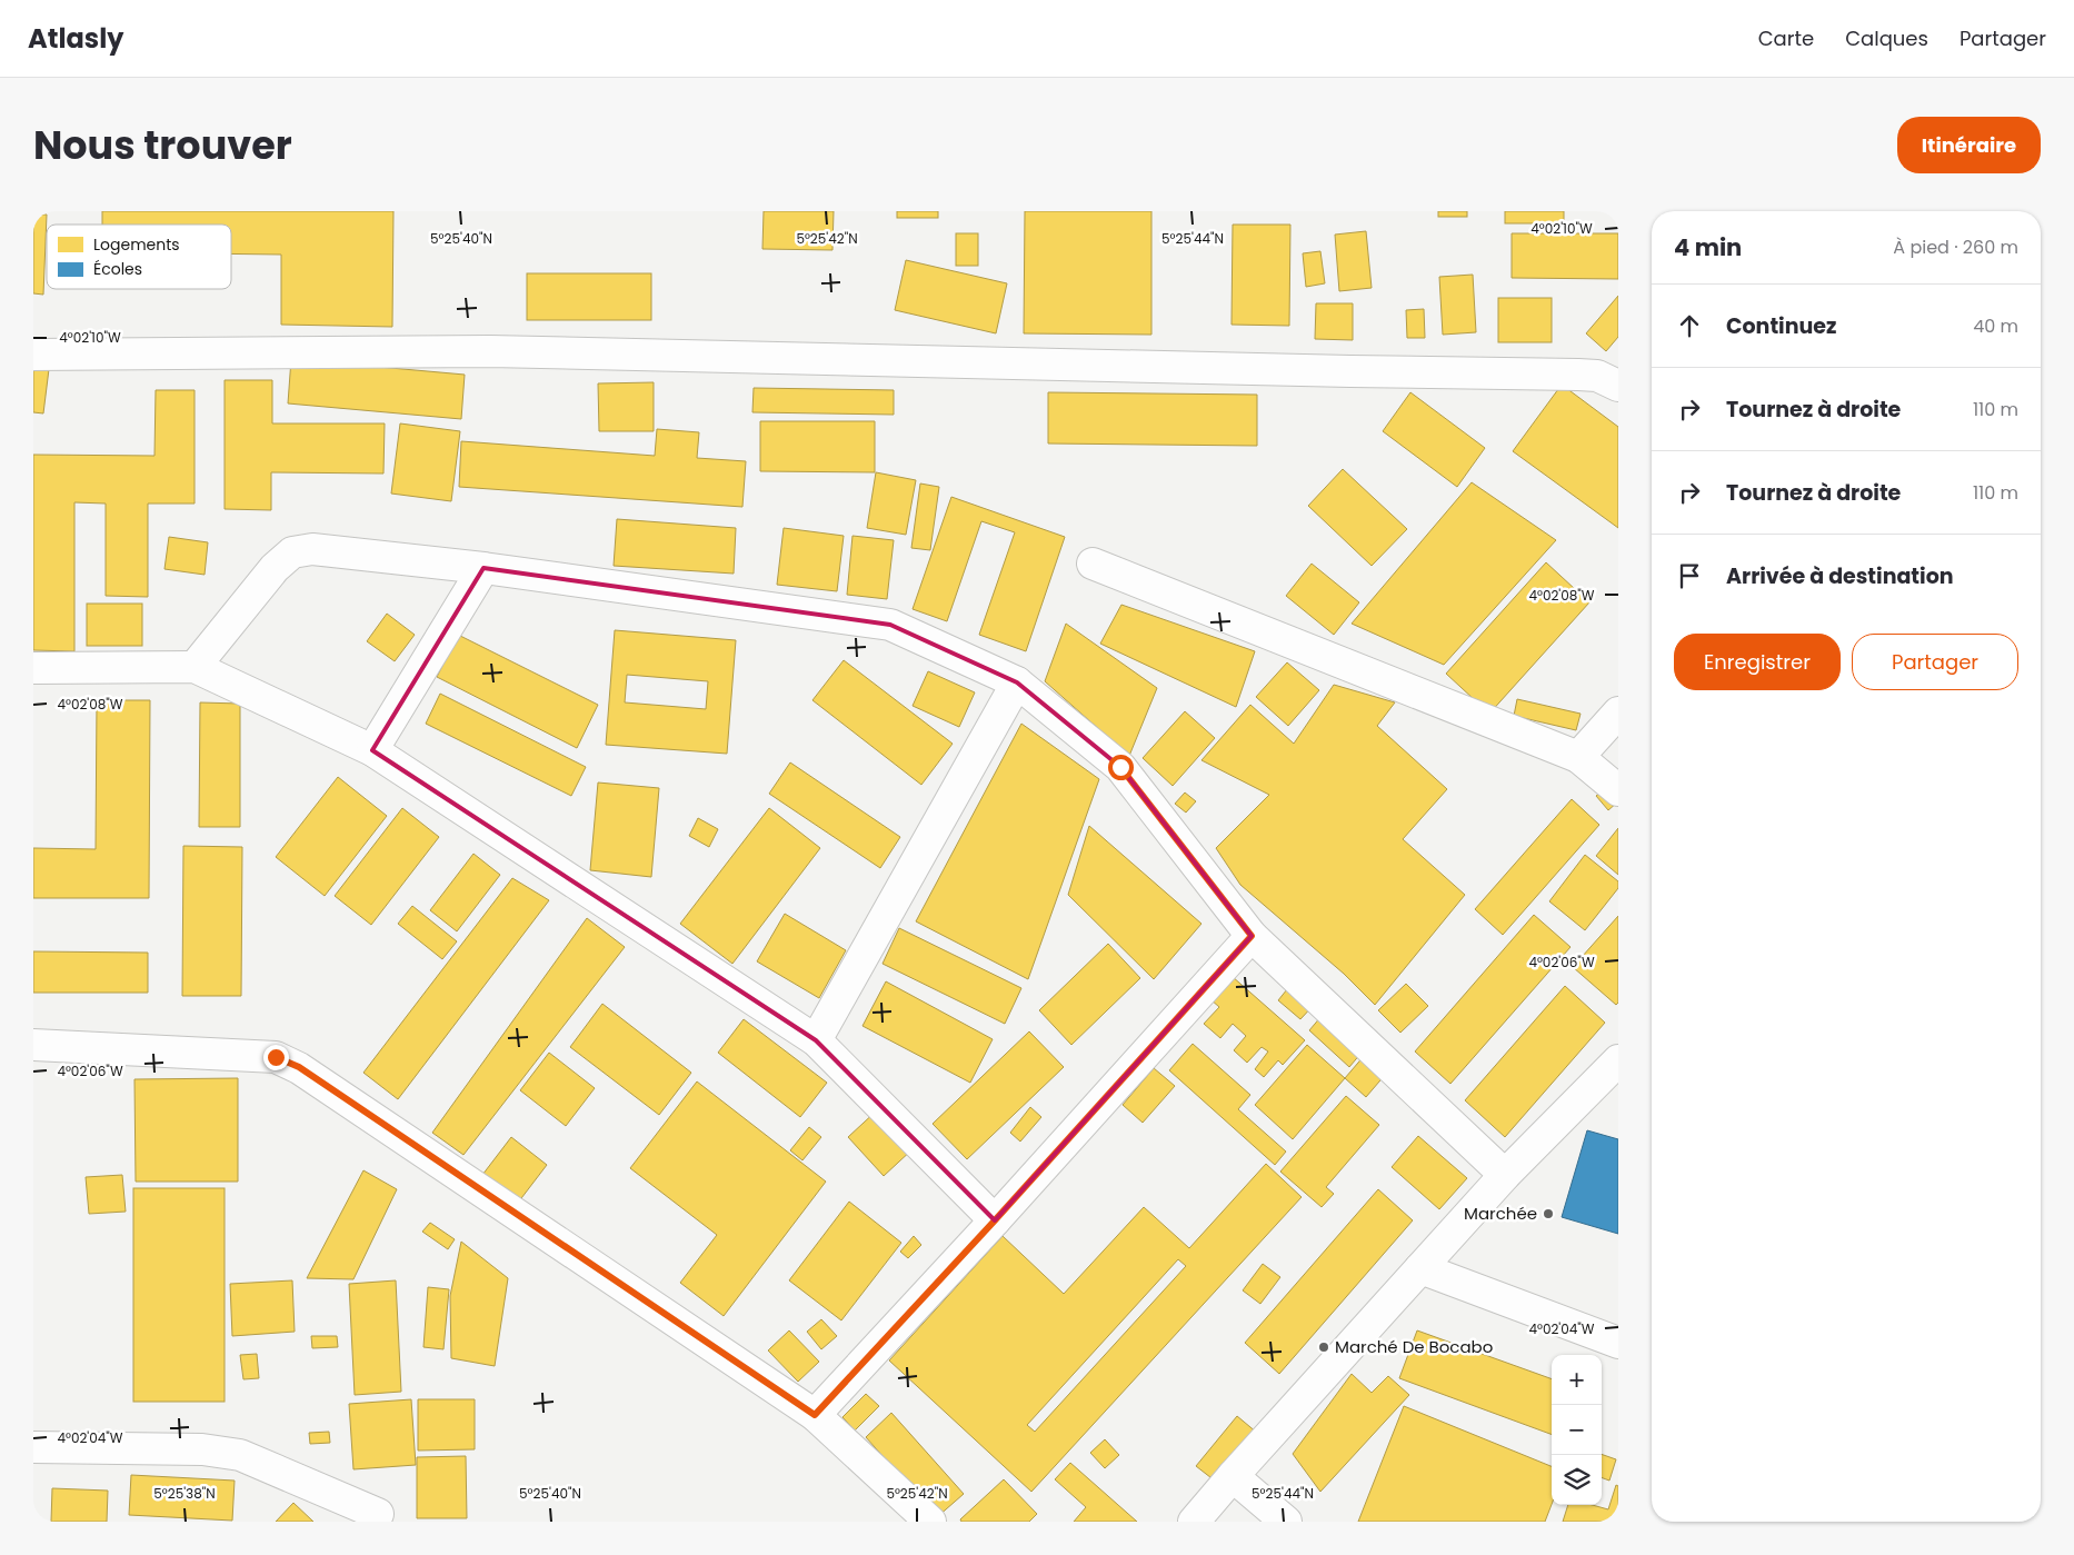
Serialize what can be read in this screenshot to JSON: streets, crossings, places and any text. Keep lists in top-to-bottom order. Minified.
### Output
{"places":["Marchée","Marché De Bocabo"],"legend":["Logements","Écoles"],"page":{"header":"Atlasly","nav":["Carte","Calques","Partager"],"title":"Nous trouver","buttons":["Itinéraire",["Enregistrer","Partager"]],"heading":["4 min","À pied · 260 m"],"list":[["Continuez","40 m"],["Tournez à droite","110 m"],["Tournez à droite","110 m"],"Arrivée à destination"],"map_buttons":["+","−"]},"coordinates":["4°02'10\"W","5°25'40\"N","5°25'42\"N","5°25'44\"N","4°02'08\"W","4°02'06\"W","4°02'04\"W","5°25'38\"N"]}
